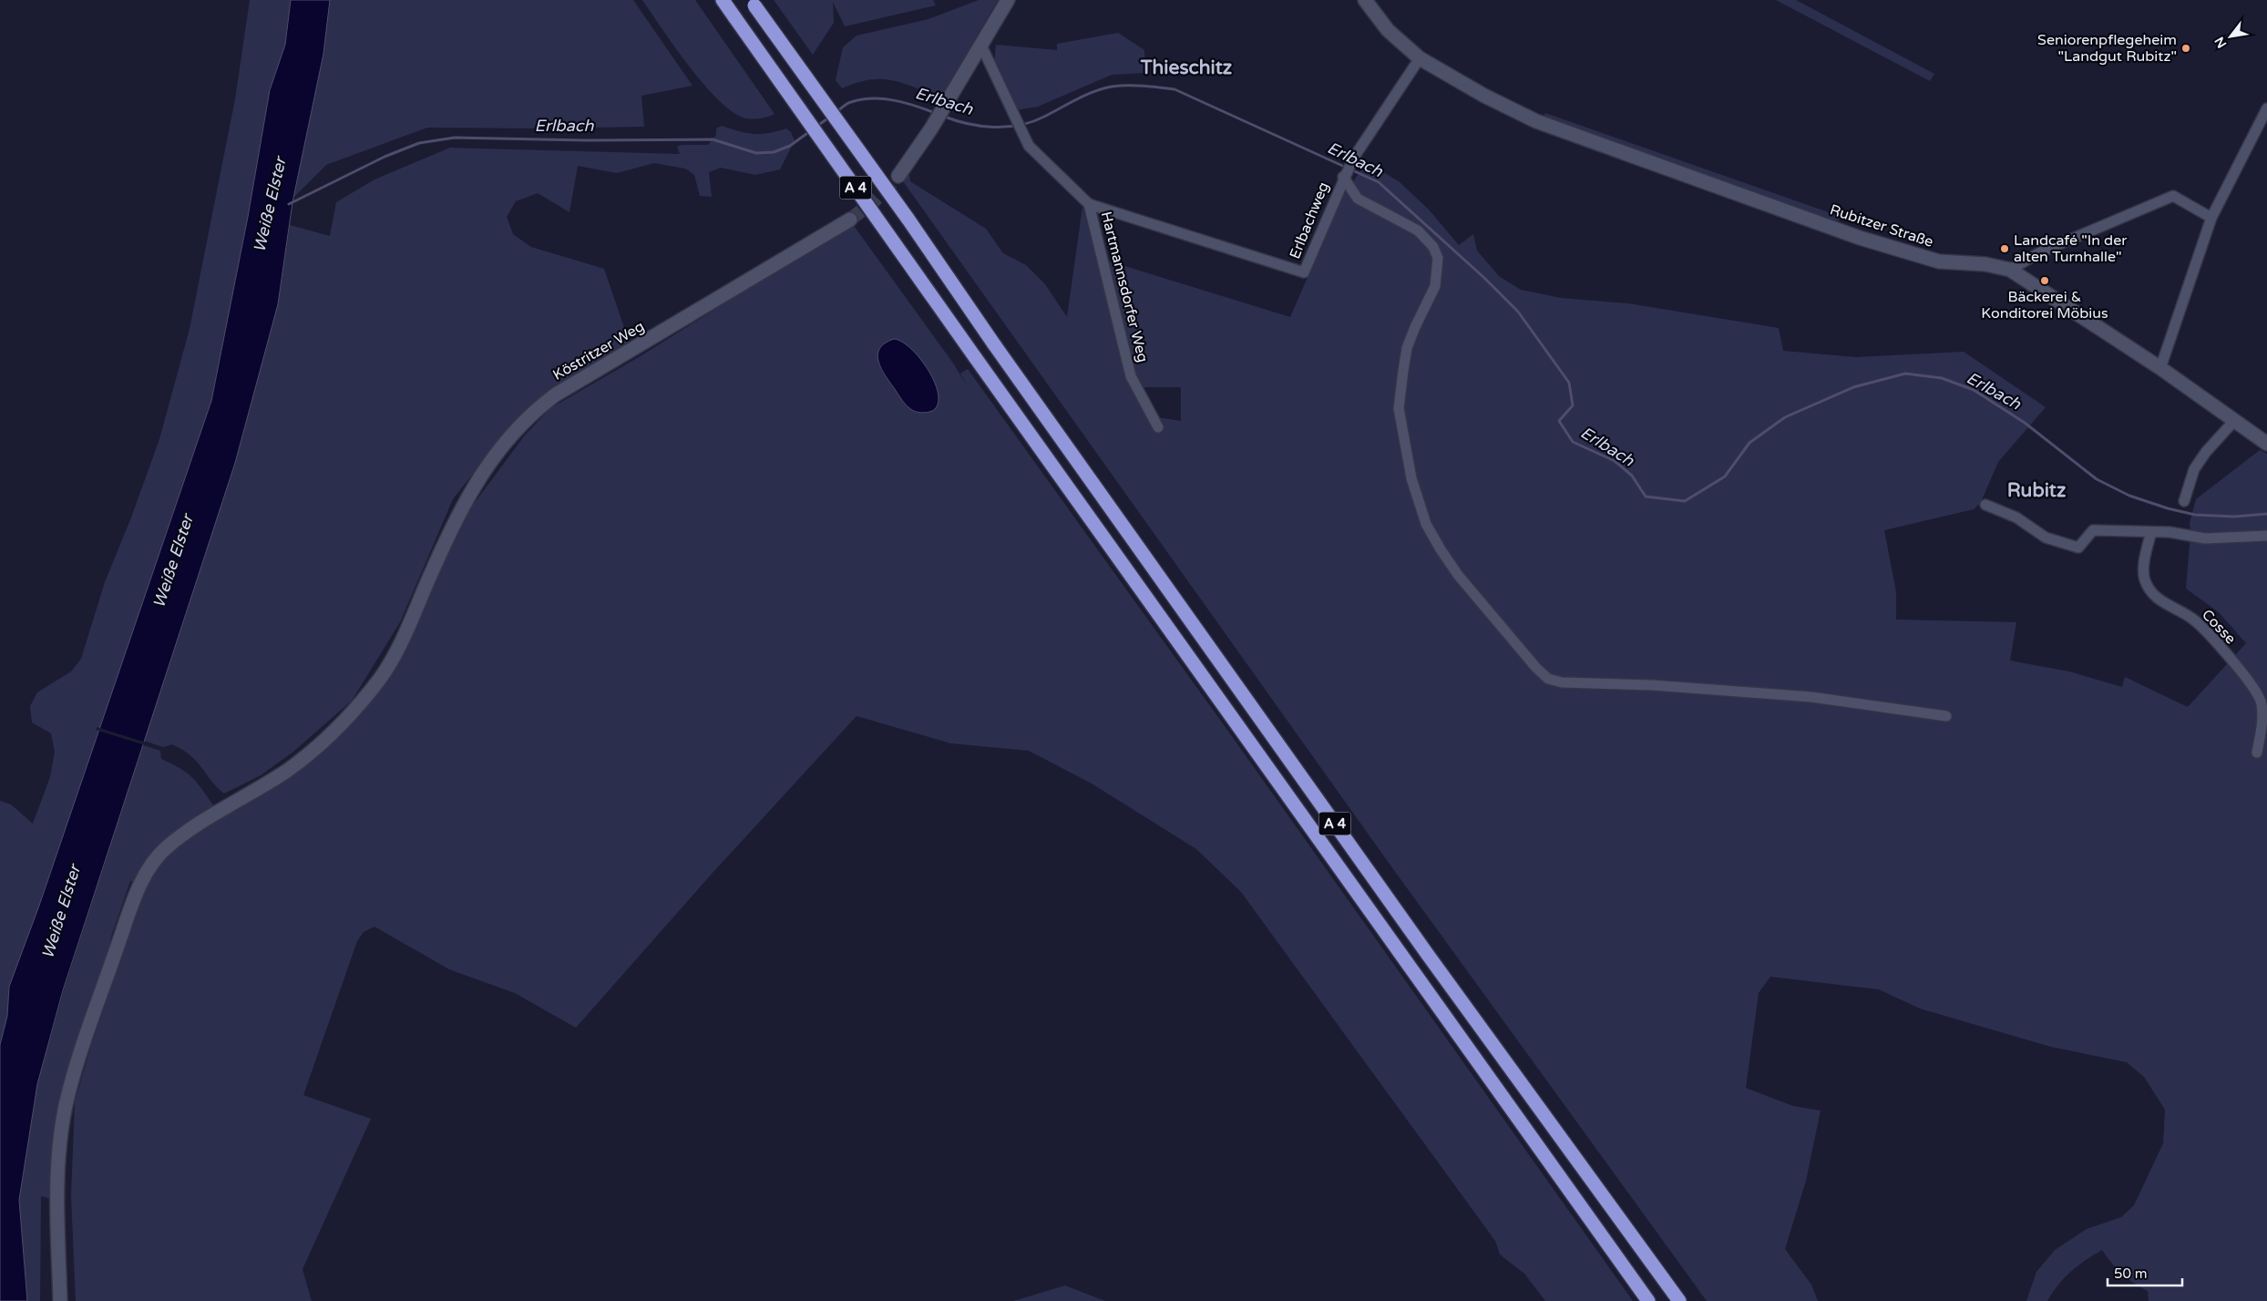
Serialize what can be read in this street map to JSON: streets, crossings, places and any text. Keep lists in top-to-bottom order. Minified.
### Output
{"streets":{"highway":["A 4"],"main road":["Rubitzer Straße","Köstritzer Weg"],"street":["Erlbachweg","Hartmannsdorfer Weg","Cosse"]},"crossings":[["Erlbachweg","Rubitzer Straße"],["Erlbachweg","Hartmannsdorfer Weg"]],"districts":["Thieschitz","Rubitz"],"water":["Erlbach","Weiße Elster"],"places":["Seniorenpflegeheim \"Landgut Rubitz\"","Landcafé \"In der alten Turnhalle\"","Bäckerei & Konditorei Möbius"],"scale_bar":"50 m","north":"bottom left"}
